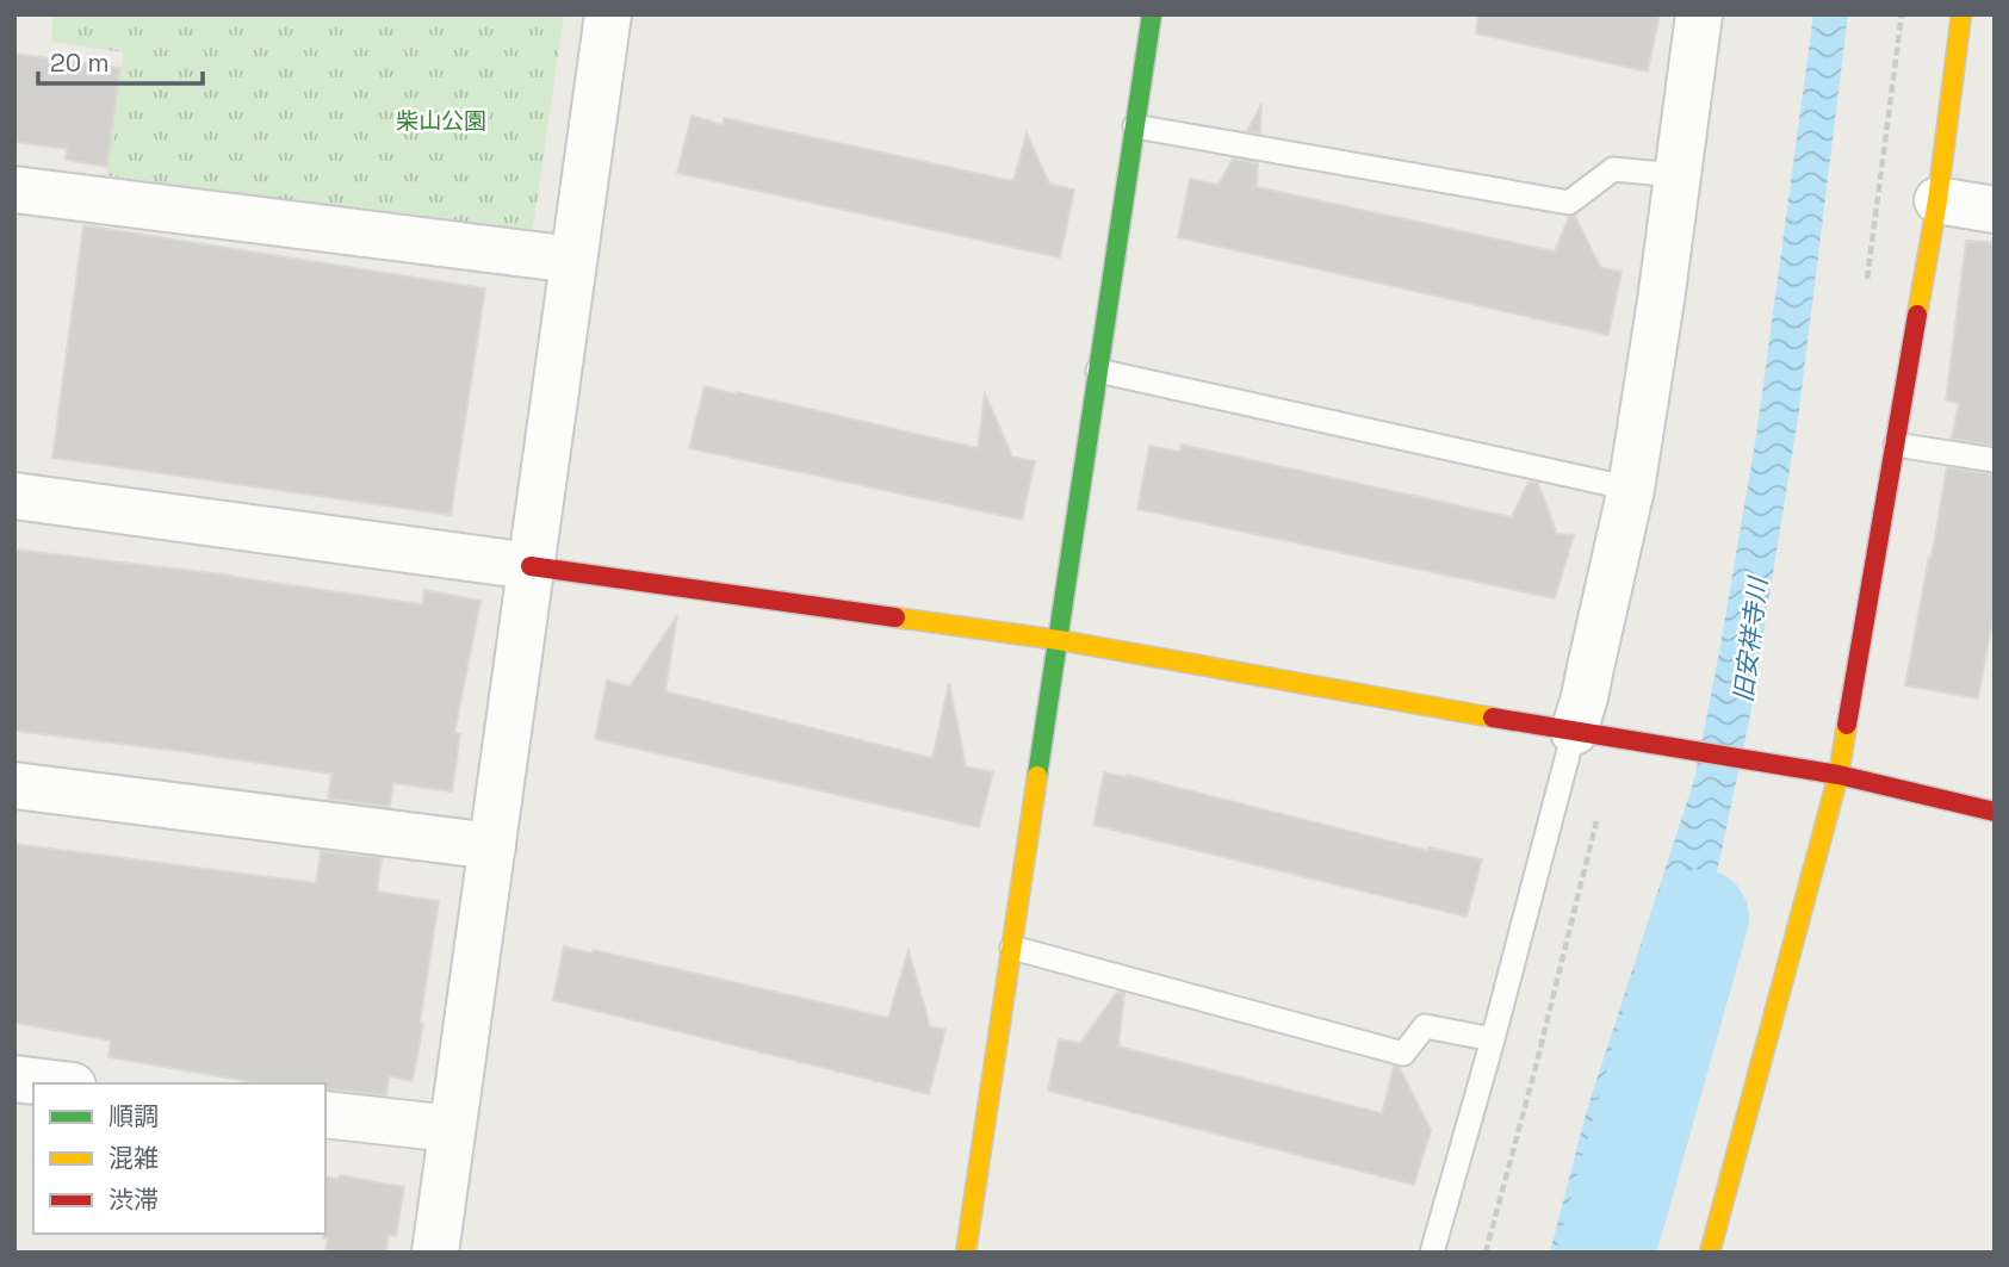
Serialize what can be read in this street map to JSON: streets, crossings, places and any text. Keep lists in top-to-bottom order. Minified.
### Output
{"water":["旧安祥寺川"],"parks":["柴山公園"],"legend":["順調","混雑","渋滞"],"scale_bar":"20 m"}
